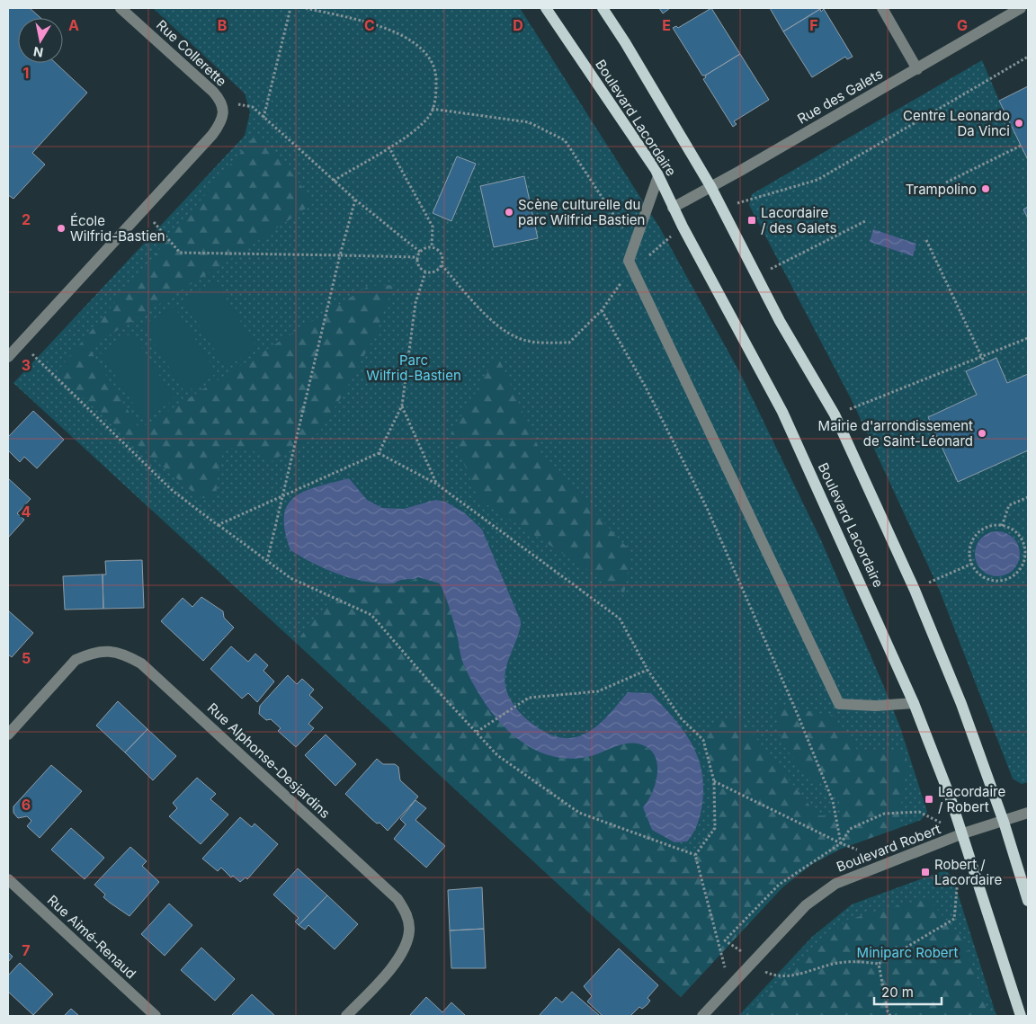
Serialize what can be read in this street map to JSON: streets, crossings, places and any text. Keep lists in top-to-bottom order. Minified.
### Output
{"streets":{"main road":["Boulevard Lacordaire"],"street":["Rue Collerette","Rue des Galets","Rue Alphonse-Desjardins","Boulevard Robert","Rue Aimé-Renaud"]},"crossings":[["Rue des Galets","Boulevard Lacordaire"],["Boulevard Lacordaire","Boulevard Robert"]],"parks":["Parc Wilfrid-Bastien","Miniparc Robert"],"places":{"other":["Centre Leonardo Da Vinci","Trampolino","Scène culturelle du parc Wilfrid-Bastien","École Wilfrid-Bastien","Mairie d'arrondissement de Saint-Léonard"],"transit":["Lacordaire / des Galets","Lacordaire / Robert","Robert / Lacordaire"]},"scale_bar":"20 m","north":"bottom","grid":{"columns":["A","B","C","D","E","F","G"],"rows":["1","2","3","4","5","6","7"]}}
